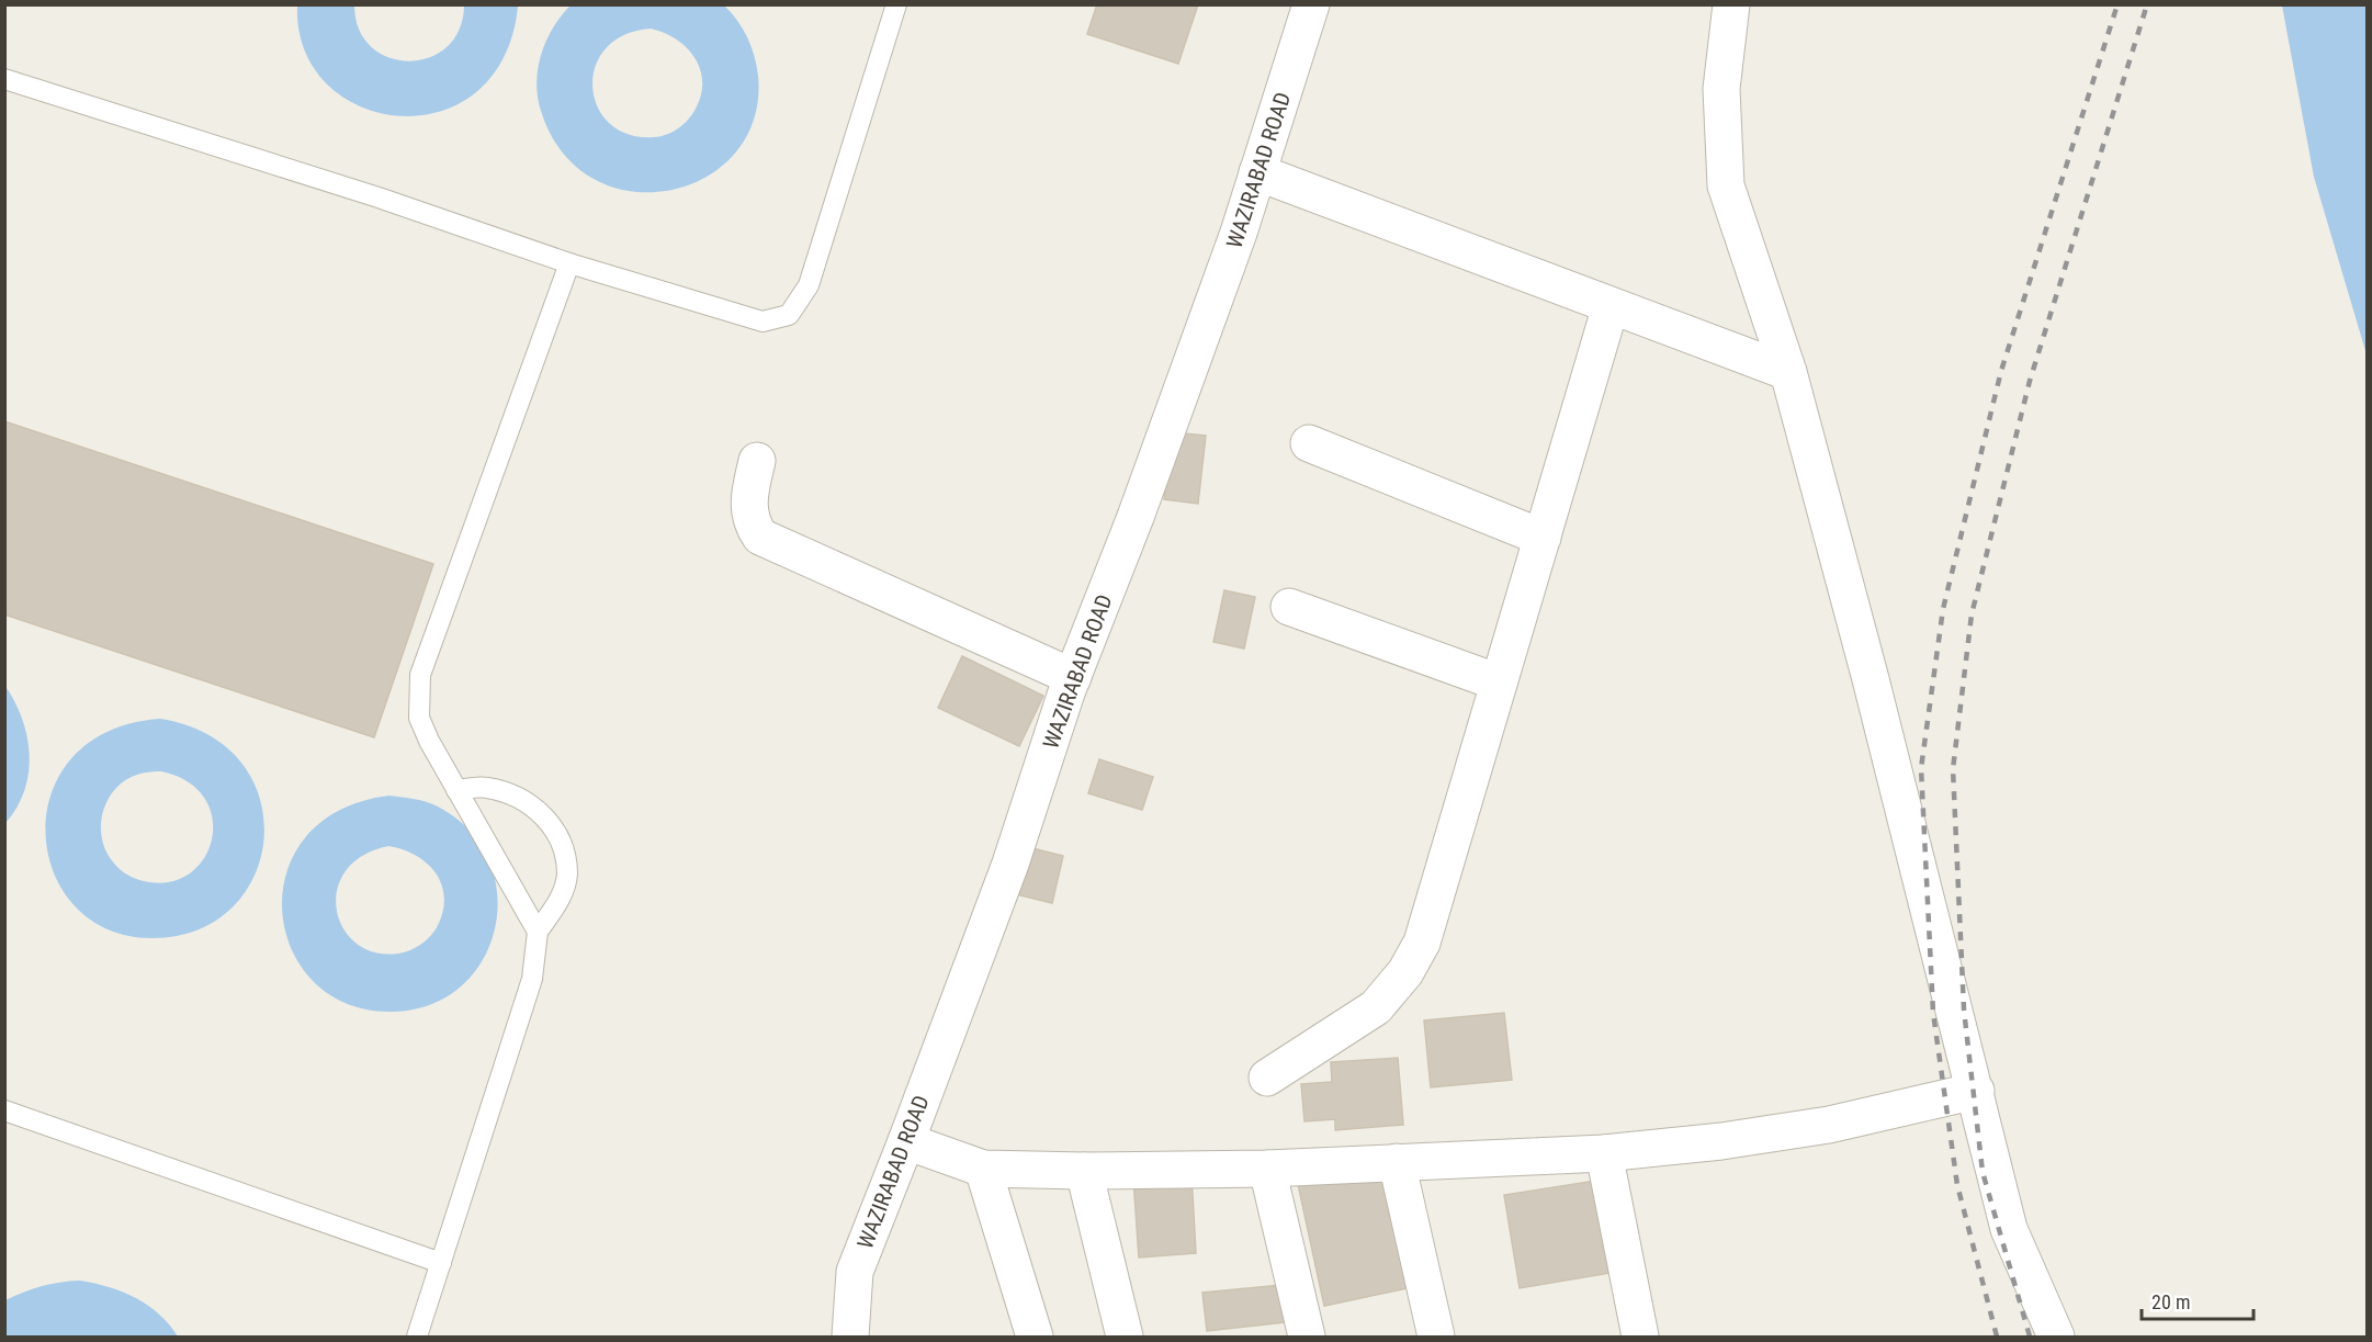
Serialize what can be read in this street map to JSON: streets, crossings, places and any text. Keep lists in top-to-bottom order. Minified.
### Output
{"streets":{"street":["WAZIRABAD ROAD"]},"scale_bar":"20 m"}
